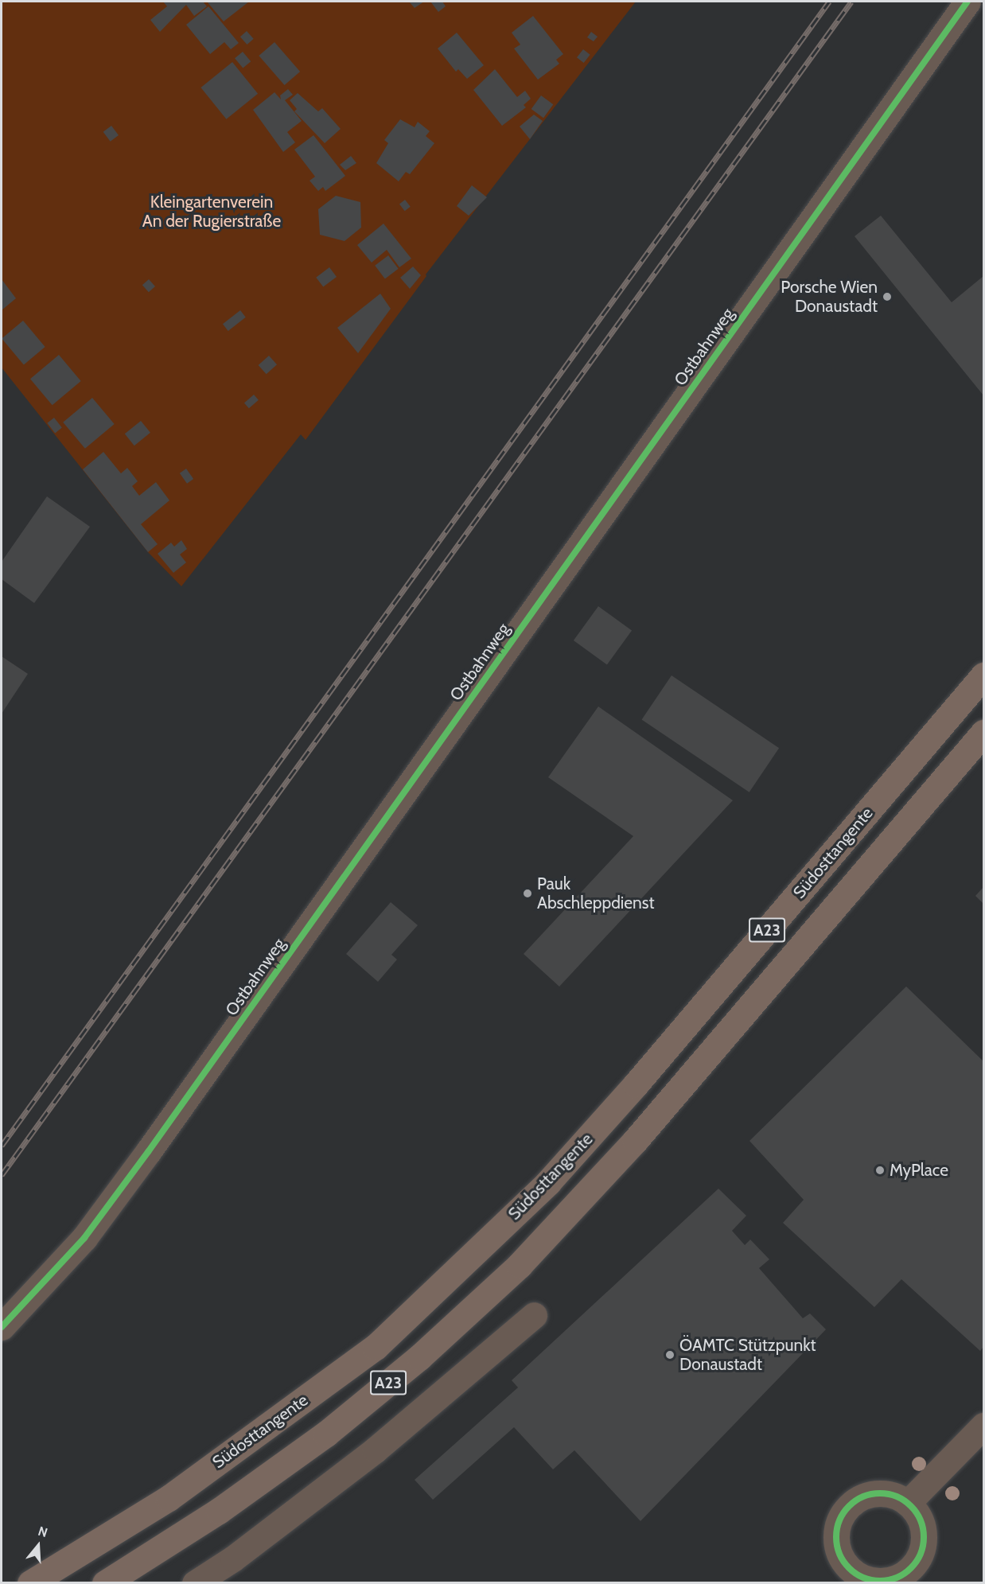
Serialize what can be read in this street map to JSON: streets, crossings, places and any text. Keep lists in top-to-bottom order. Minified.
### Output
{"streets":{"highway":["Südosttangente","A23"],"street":["Ostbahnweg"]},"parks":["Kleingartenverein An der Rugierstraße"],"places":["Porsche Wien Donaustadt","Pauk Abschleppdienst","MyPlace","ÖAMTC Stützpunkt Donaustadt"],"north":"top"}
